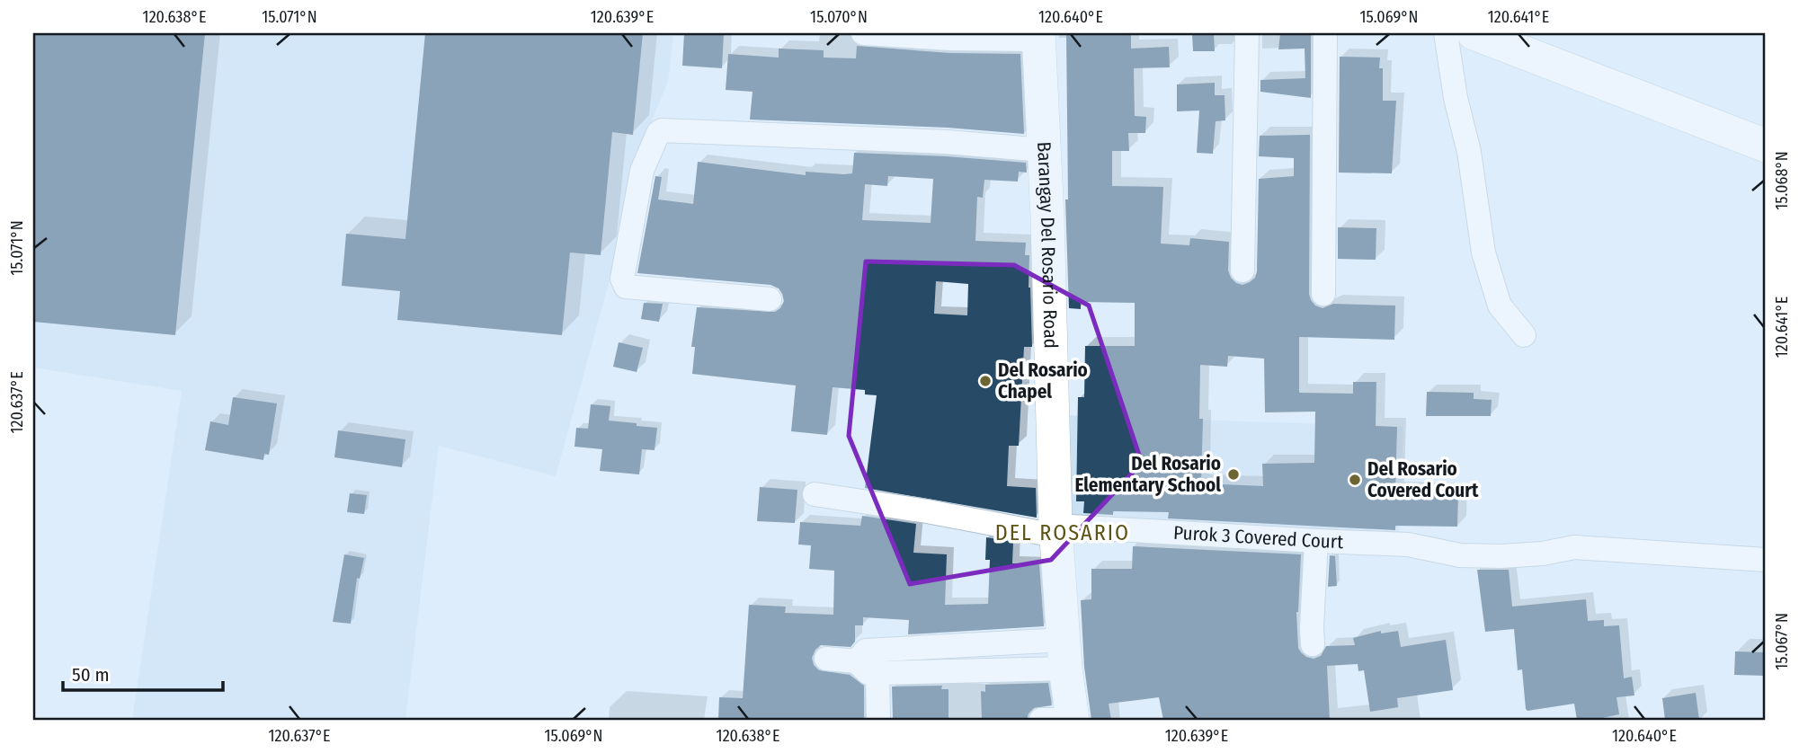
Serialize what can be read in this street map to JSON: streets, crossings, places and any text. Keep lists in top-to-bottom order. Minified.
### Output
{"streets":{"main road":["Barangay Del Rosario Road"],"street":["Purok 3 Covered Court"]},"crossings":[["Barangay Del Rosario Road","Purok 3 Covered Court"]],"districts":["DEL ROSARIO"],"places":["Del Rosario Chapel","Del Rosario Elementary School","Del Rosario Covered Court"],"scale_bar":"50 m","coordinates":["120.638°E","15.071°N","120.639°E","15.070°N","120.640°E","15.069°N","120.641°E","15.068°N","120.637°E","15.067°N"]}
